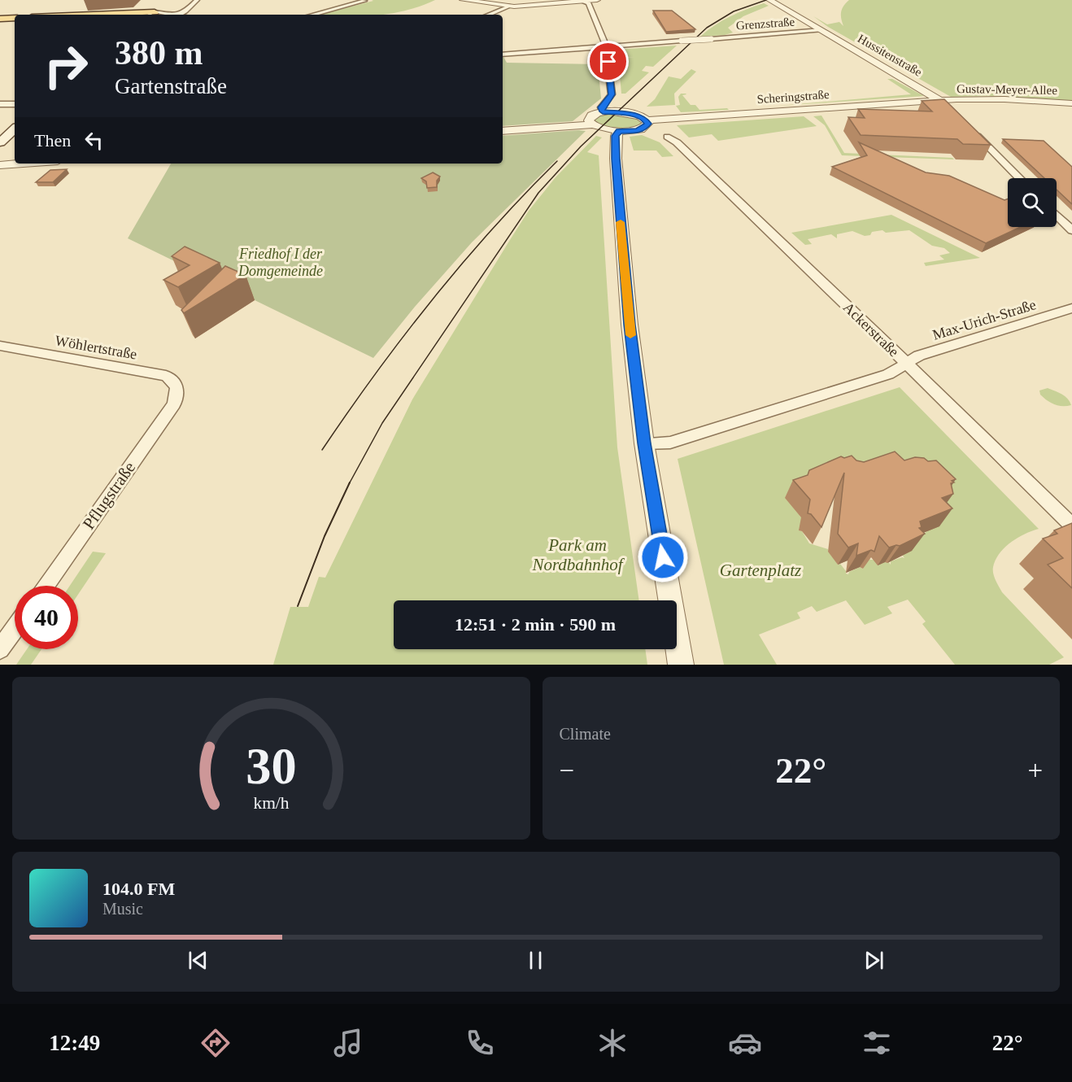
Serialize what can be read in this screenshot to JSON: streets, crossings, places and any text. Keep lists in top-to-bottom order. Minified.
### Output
{"streets":{"street":["Grenzstraße","Hussitenstraße","Gustav-Meyer-Allee","Scheringstraße","Max-Urich-Straße","Ackerstraße","Wöhlertstraße","Pflugstraße"]},"crossings":[["Grenzstraße","Hussitenstraße"],["Hussitenstraße","Gustav-Meyer-Allee"],["Hussitenstraße","Scheringstraße"],["Gustav-Meyer-Allee","Scheringstraße"],["Max-Urich-Straße","Ackerstraße"],["Wöhlertstraße","Pflugstraße"]],"parks":["Friedhof I der Domgemeinde","Park am Nordbahnhof","Gartenplatz"],"page":{"turn":["380 m","Gartenstraße"],"then":"Then","limit":"40","trip":"12:51 · 2 min · 590 m","tile":"Climate","heat":["−","22°","+"],"song":["104.0 FM","Music"],"tabs":["12:49","22°"],"gauge":["30","km/h"]}}
